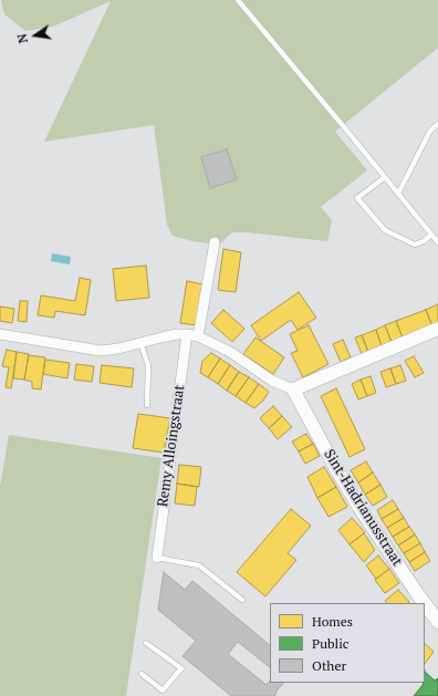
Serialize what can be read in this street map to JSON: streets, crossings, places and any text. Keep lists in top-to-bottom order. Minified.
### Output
{"streets":{"street":["Remy Alloingstraat","Sint-Hadrianusstraat"]},"legend":["Homes","Public","Other"],"north":"left"}
